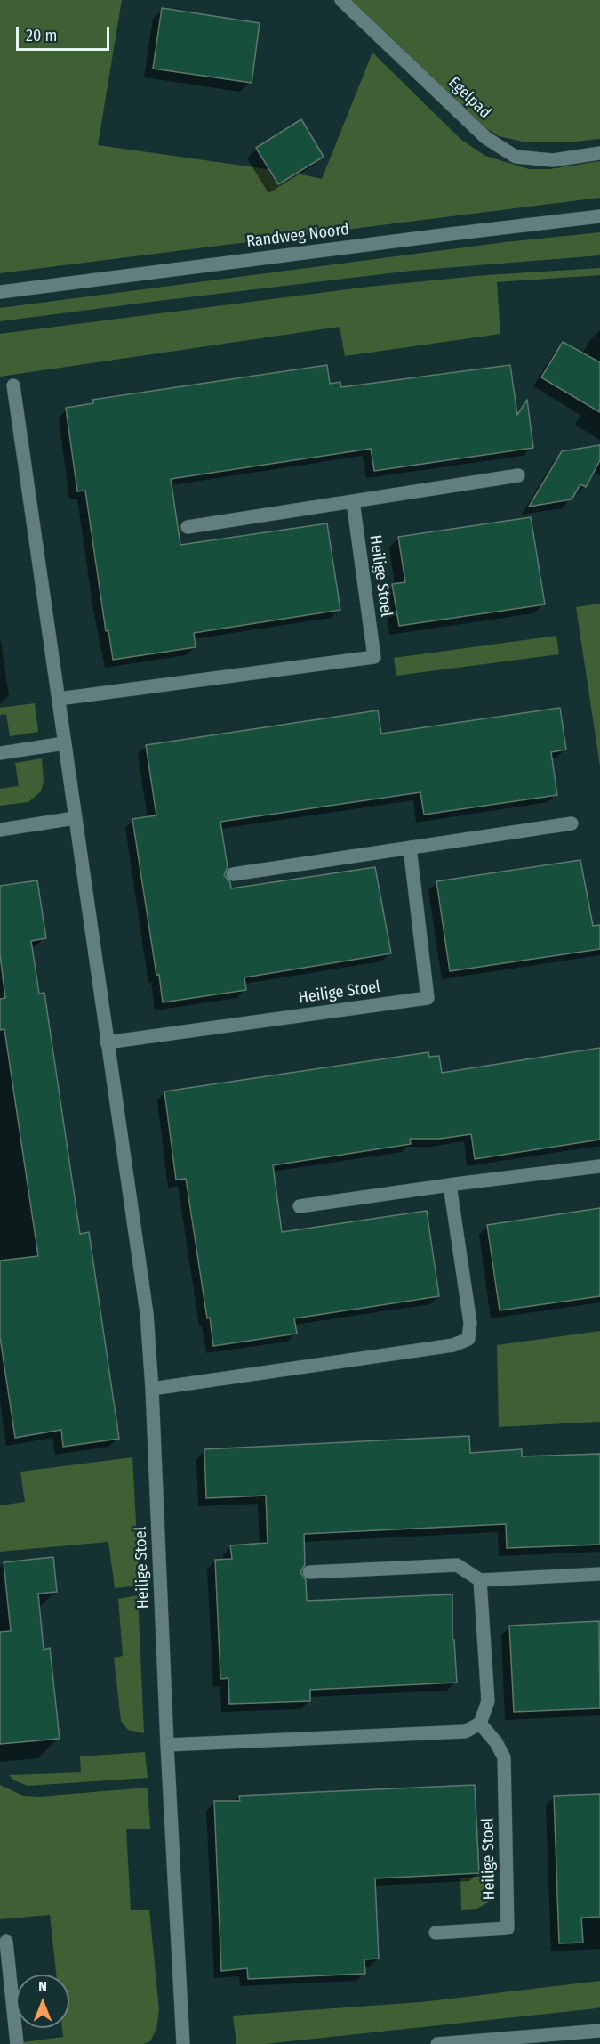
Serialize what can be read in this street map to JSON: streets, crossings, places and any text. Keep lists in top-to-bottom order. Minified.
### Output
{"streets":{"street":["Egelpad","Randweg Noord","Heilige Stoel"]},"scale_bar":"20 m","north":"top"}
